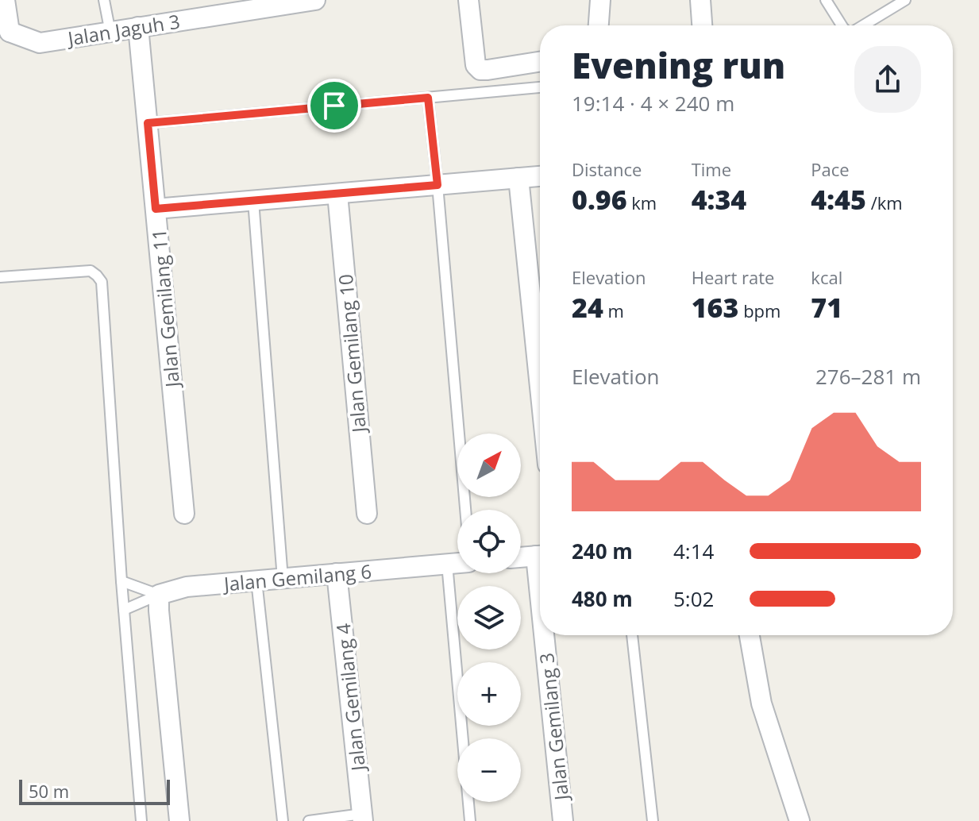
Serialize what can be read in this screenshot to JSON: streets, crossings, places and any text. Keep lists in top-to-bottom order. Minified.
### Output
{"streets":{"street":["Jalan Jaguh 3","Jalan Gemilang 11","Jalan Gemilang 10","Jalan Gemilang 6","Jalan Gemilang 4","Jalan Gemilang 3"]},"crossings":[["Jalan Jaguh 3","Jalan Gemilang 11"],["Jalan Gemilang 6","Jalan Gemilang 4"]],"scale_bar":"50 m","north":"top right","page":{"heading":["Evening run","19:14 · 4 × 240 m"],"stats":[["Distance","0.96 km"],["Time","4:34"],["Pace","4:45 /km"],["Elevation","24 m"],["Heart rate","163 bpm"],["kcal","71"]],"chart":["Elevation","276–281 m"],"map_buttons":["+","−"],"list":[{"name":"240 m","note":"4:14"},{"name":"480 m","note":"5:02"}],"scale":"50 m"}}
